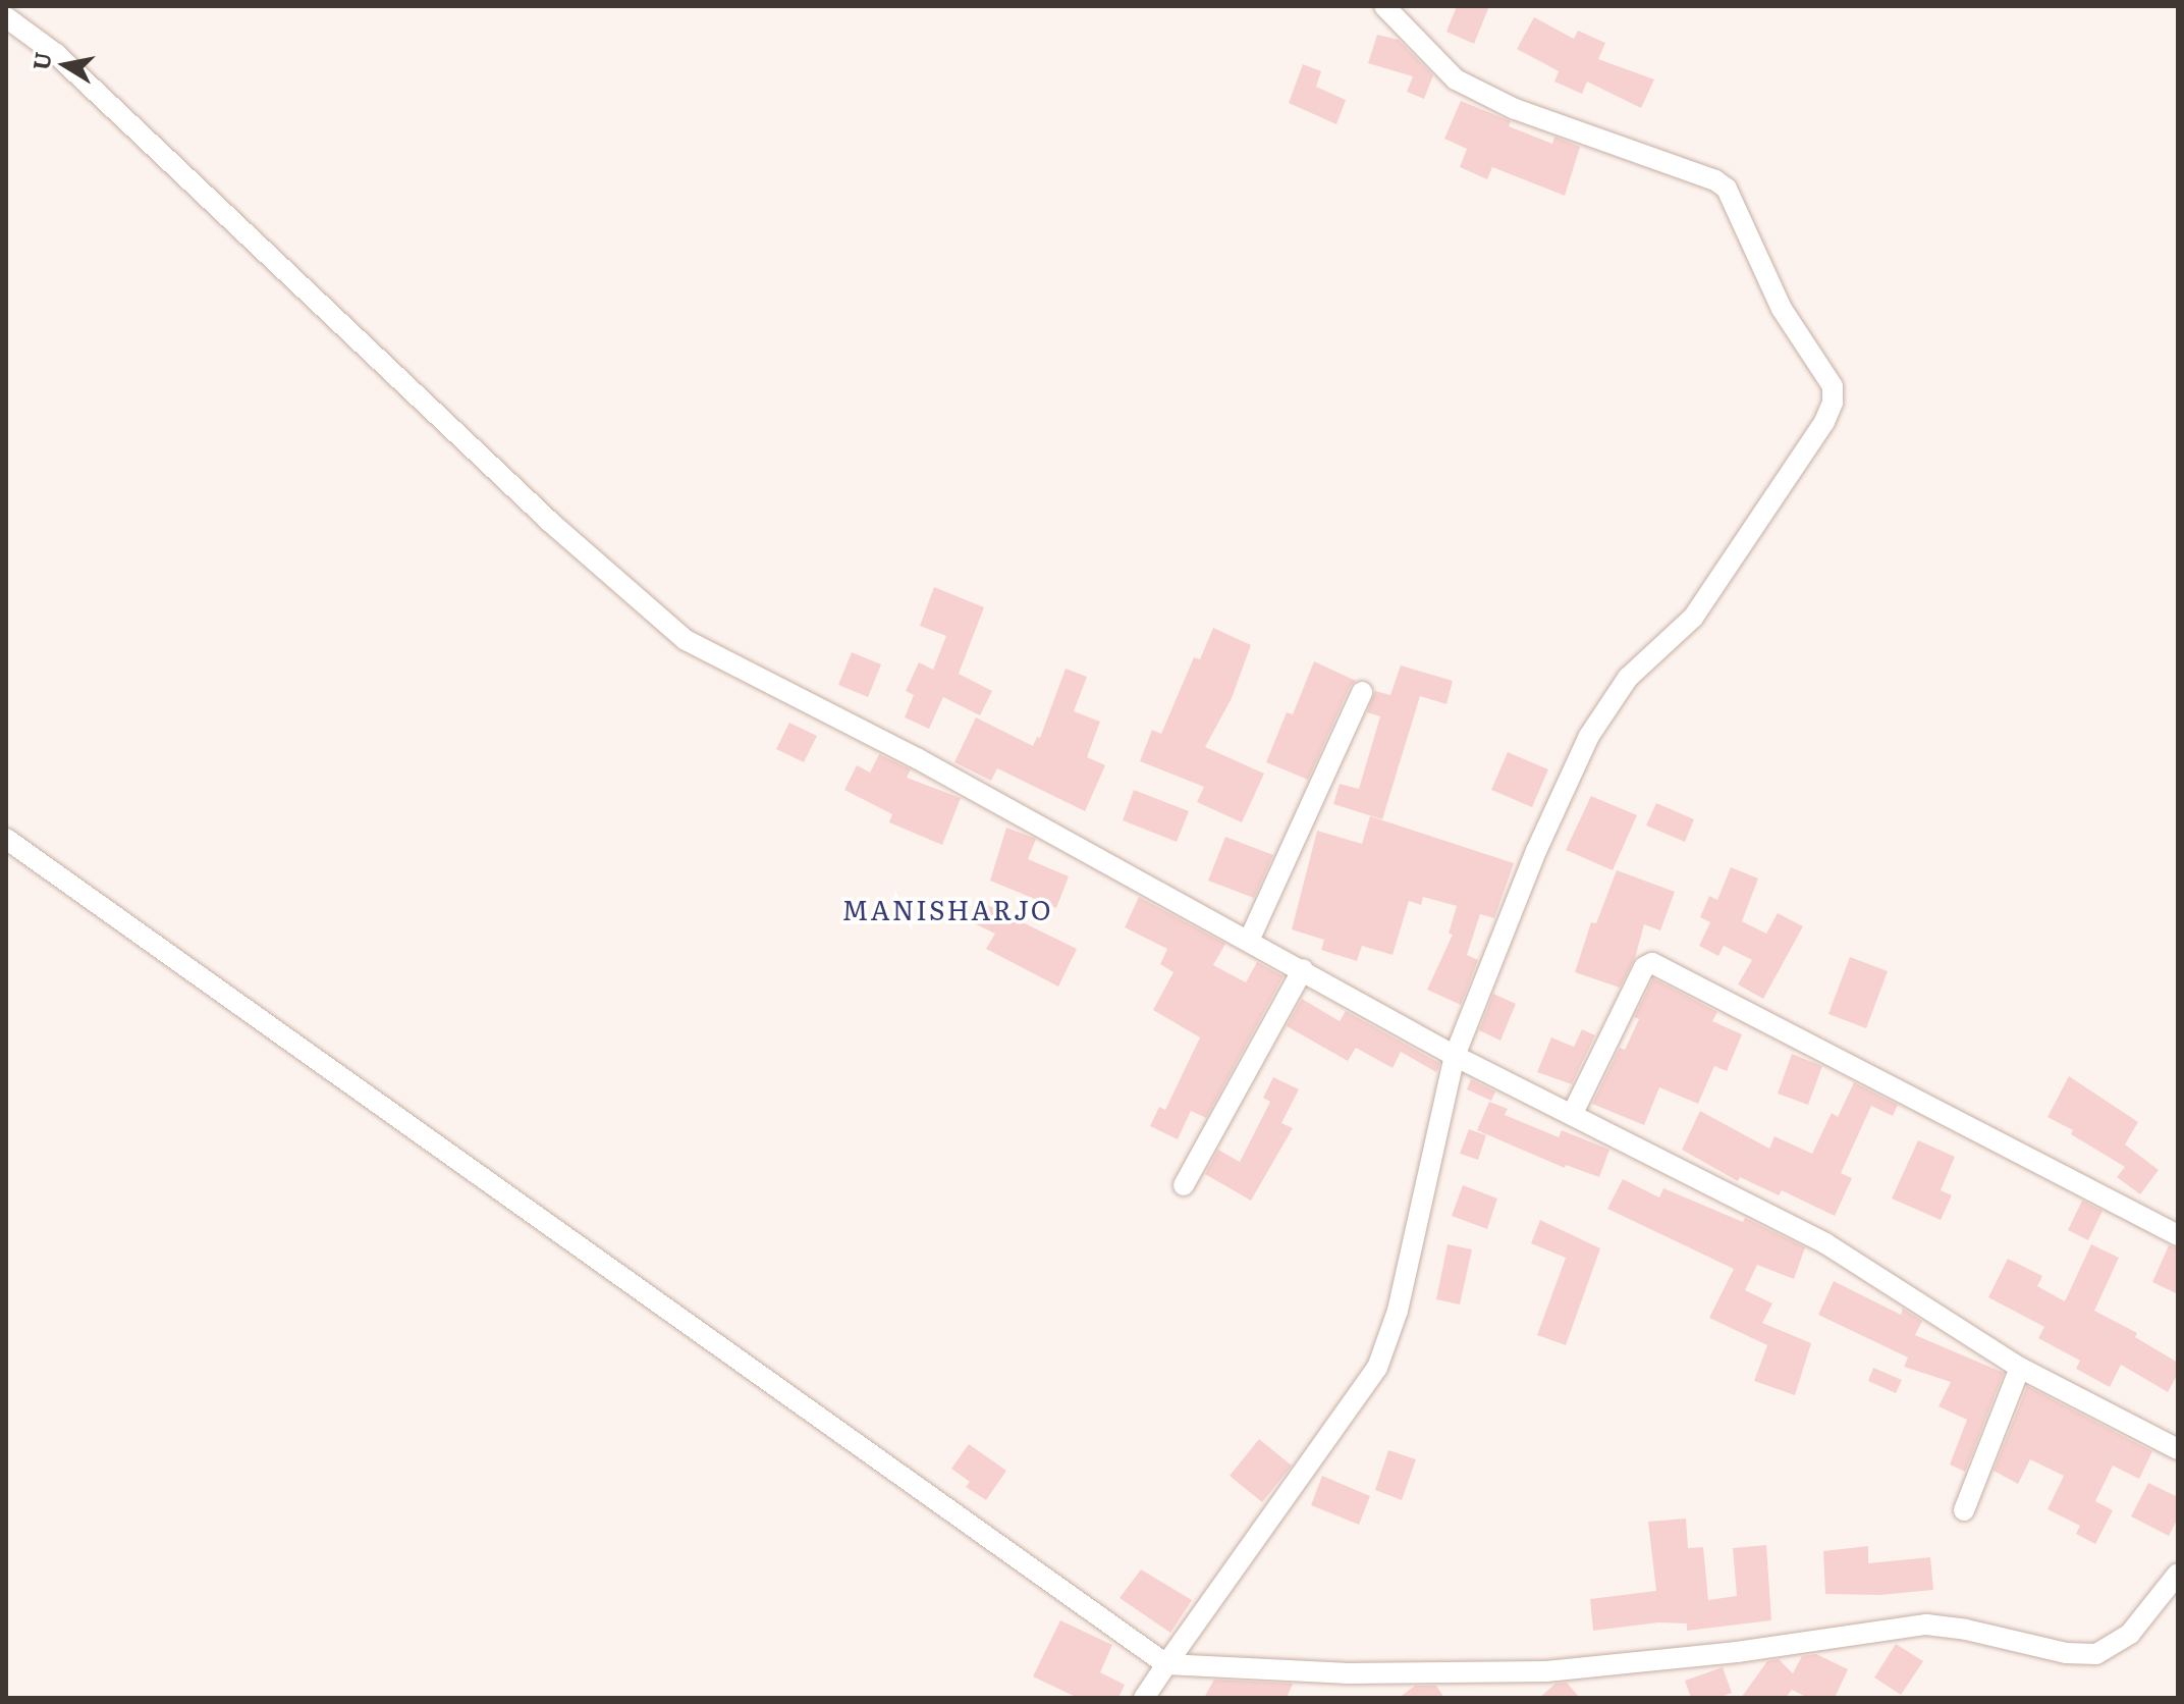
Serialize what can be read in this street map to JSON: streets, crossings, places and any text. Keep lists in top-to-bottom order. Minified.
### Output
{"districts":["MANISHARJO"],"north":"left"}
